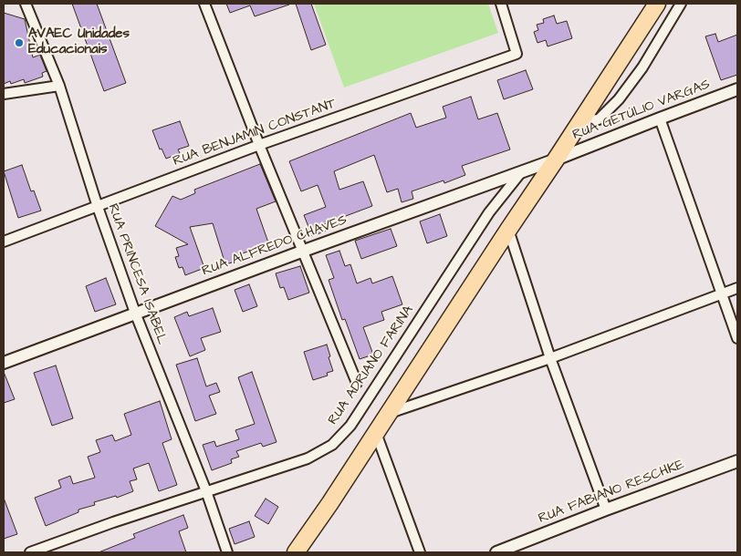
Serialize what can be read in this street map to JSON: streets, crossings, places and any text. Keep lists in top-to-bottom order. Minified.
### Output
{"streets":{"street":["RUA GETÚLIO VARGAS","RUA BENJAMIN CONSTANT","RUA ALFREDO CHAVES","RUA PRINCESA ISABEL","RUA ADRIANO FARINA","RUA FABIANO RESCHKE"]},"crossings":[["RUA GETÚLIO VARGAS","RUA ALFREDO CHAVES"],["RUA BENJAMIN CONSTANT","RUA PRINCESA ISABEL"],["RUA ALFREDO CHAVES","RUA PRINCESA ISABEL"],["RUA ALFREDO CHAVES","RUA ADRIANO FARINA"],["RUA PRINCESA ISABEL","RUA ADRIANO FARINA"]],"places":["AVAEC Unidades Educacionais"]}
